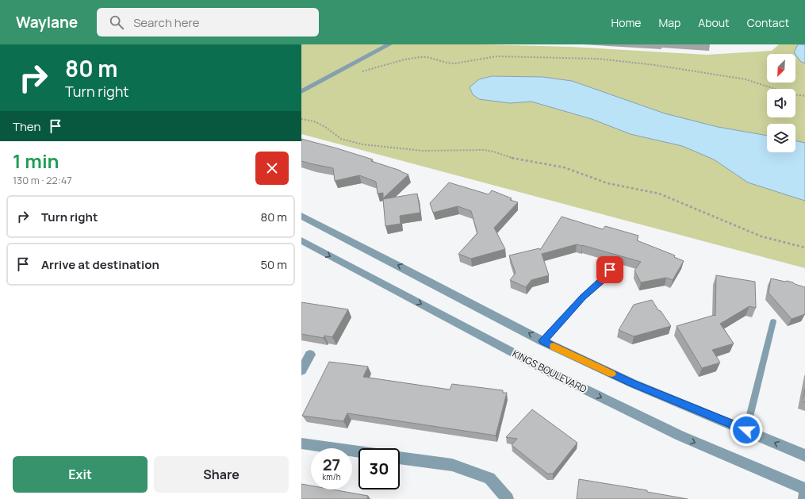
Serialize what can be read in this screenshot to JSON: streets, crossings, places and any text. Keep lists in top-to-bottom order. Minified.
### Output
{"streets":{"street":["KINGS BOULEVARD"]},"north":"bottom left","page":{"header":"Waylane","search":"Search here","nav":["Home","Map","About","Contact"],"turn":["80 m","Turn right"],"then":"Then","heading":["1 min","130 m · 22:47"],"list":[{"name":"Turn right","value":"80 m"},{"name":"Arrive at destination","value":"50 m"}],"speed":"27 km/h","limit":"30","buttons":["Exit","Share"]}}
